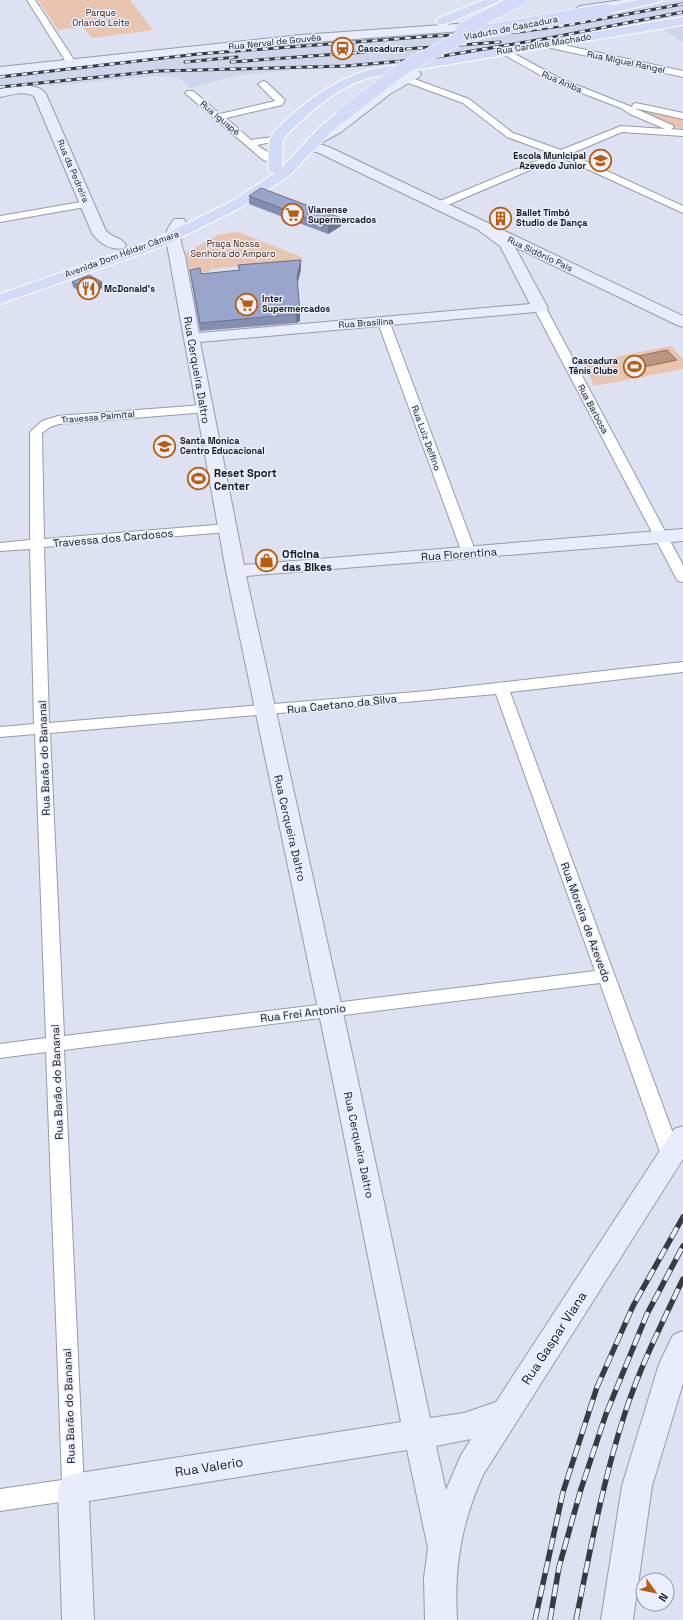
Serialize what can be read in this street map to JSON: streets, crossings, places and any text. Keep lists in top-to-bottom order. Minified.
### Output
{"streets":{"main road":["Viaduto de Cascadura","Rua Nerval de Gouvêa","Rua Carolina Machado","Rua da Pedreira","Avenida Dom Hélder Câmara","Rua Sidônio Pais","Rua Brasilina","Rua Cerqueira Daltro","Rua Barbosa","Rua Florentina","Rua Barão do Bananal","Rua Gaspar Viana","Rua Valerio"],"street":["Rua Miguel Rangel","Rua Aniba","Rua Iguapé","Travessa Palmital","Rua Luiz Delfino","Travessa dos Cardosos","Rua Caetano da Silva","Rua Moreira de Azevedo","Rua Frei Antonio"]},"crossings":[["Viaduto de Cascadura","Avenida Dom Hélder Câmara"],["Rua Carolina Machado","Rua Miguel Rangel"],["Rua Carolina Machado","Rua Aniba"],["Rua Carolina Machado","Avenida Dom Hélder Câmara"],["Rua Iguapé","Avenida Dom Hélder Câmara"],["Rua da Pedreira","Avenida Dom Hélder Câmara"],["Avenida Dom Hélder Câmara","Rua Sidônio Pais"],["Avenida Dom Hélder Câmara","Rua Cerqueira Daltro"],["Rua Sidônio Pais","Rua Barbosa"],["Rua Brasilina","Rua Cerqueira Daltro"],["Rua Brasilina","Rua Barbosa"],["Rua Brasilina","Rua Luiz Delfino"],["Rua Cerqueira Daltro","Travessa Palmital"],["Rua Cerqueira Daltro","Travessa dos Cardosos"],["Rua Cerqueira Daltro","Rua Florentina"],["Rua Cerqueira Daltro","Rua Caetano da Silva"],["Rua Cerqueira Daltro","Rua Frei Antonio"],["Rua Cerqueira Daltro","Rua Gaspar Viana"],["Rua Cerqueira Daltro","Rua Valerio"],["Rua Barbosa","Rua Florentina"],["Travessa Palmital","Travessa dos Cardosos"],["Travessa Palmital","Rua Barão do Bananal"],["Rua Luiz Delfino","Rua Florentina"],["Travessa dos Cardosos","Rua Barão do Bananal"],["Rua Caetano da Silva","Rua Barão do Bananal"],["Rua Caetano da Silva","Rua Moreira de Azevedo"],["Rua Barão do Bananal","Rua Frei Antonio"],["Rua Barão do Bananal","Rua Valerio"],["Rua Moreira de Azevedo","Rua Frei Antonio"],["Rua Moreira de Azevedo","Rua Gaspar Viana"]],"parks":["Parque Orlando Leite","Praça Nossa Senhora do Amparo"],"places":{"station":["Cascadura"],"school or university":["Escola Municipal Azevedo Junior","Santa Monica Centro Educacional"],"supermarket":["Vianense Supermercados","Inter Supermercados"],"building":["Ballet Timbó Studio de Dança"],"restaurant":["McDonald's"],"sports":["Cascadura Tênis Clube","Reset Sport Center"],"shop":["Oficina das Bikes"]},"north":"bottom right"}
